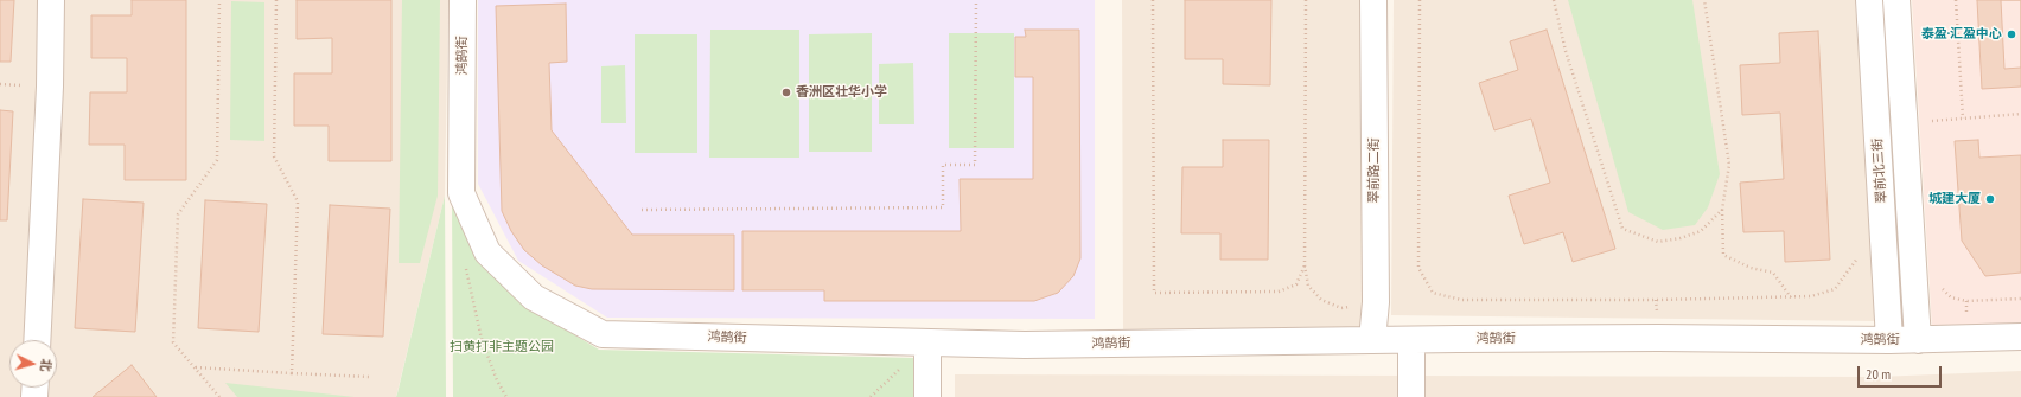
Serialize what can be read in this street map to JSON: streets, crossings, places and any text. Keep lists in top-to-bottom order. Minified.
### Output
{"streets":{"street":["鸿鹄街","翠前路二街","翠前北三街"]},"crossings":[["鸿鹄街","翠前路二街"],["鸿鹄街","翠前北三街"]],"parks":["扫黄打非主题公园"],"places":["泰盈·汇盈中心","香洲区壮华小学","城建大厦"],"scale_bar":"20 m","north":"right"}
